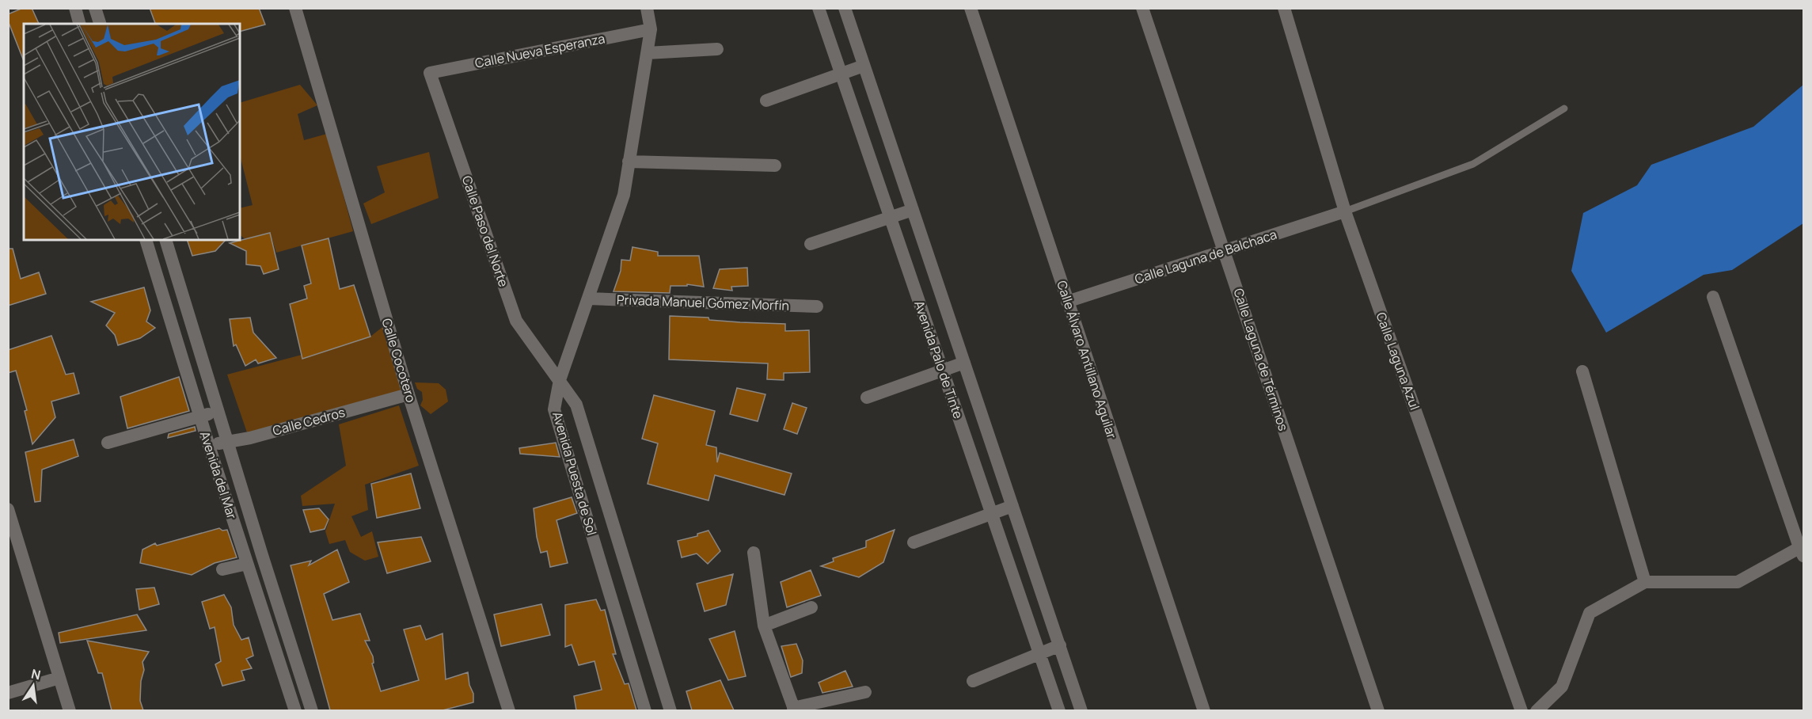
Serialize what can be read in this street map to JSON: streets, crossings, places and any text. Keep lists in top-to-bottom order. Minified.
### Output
{"streets":{"street":["Calle Nueva Esperanza","Calle Paso del Norte","Calle Laguna de Balchaca","Privada Manuel Gómez Morfín","Avenida Palo de Tinte","Calle Álvaro Antillano Aguilar","Calle Laguna de Términos","Calle Cocotero","Calle Laguna Azul","Calle Cedros","Avenida Puesta de Sol","Avenida del Mar"]},"crossings":[["Calle Nueva Esperanza","Calle Paso del Norte"],["Calle Paso del Norte","Avenida Puesta de Sol"],["Calle Laguna de Balchaca","Calle Álvaro Antillano Aguilar"],["Calle Laguna de Balchaca","Calle Laguna de Términos"],["Calle Laguna de Balchaca","Calle Laguna Azul"],["Calle Cocotero","Calle Cedros"],["Calle Cedros","Avenida del Mar"]],"north":"top"}
